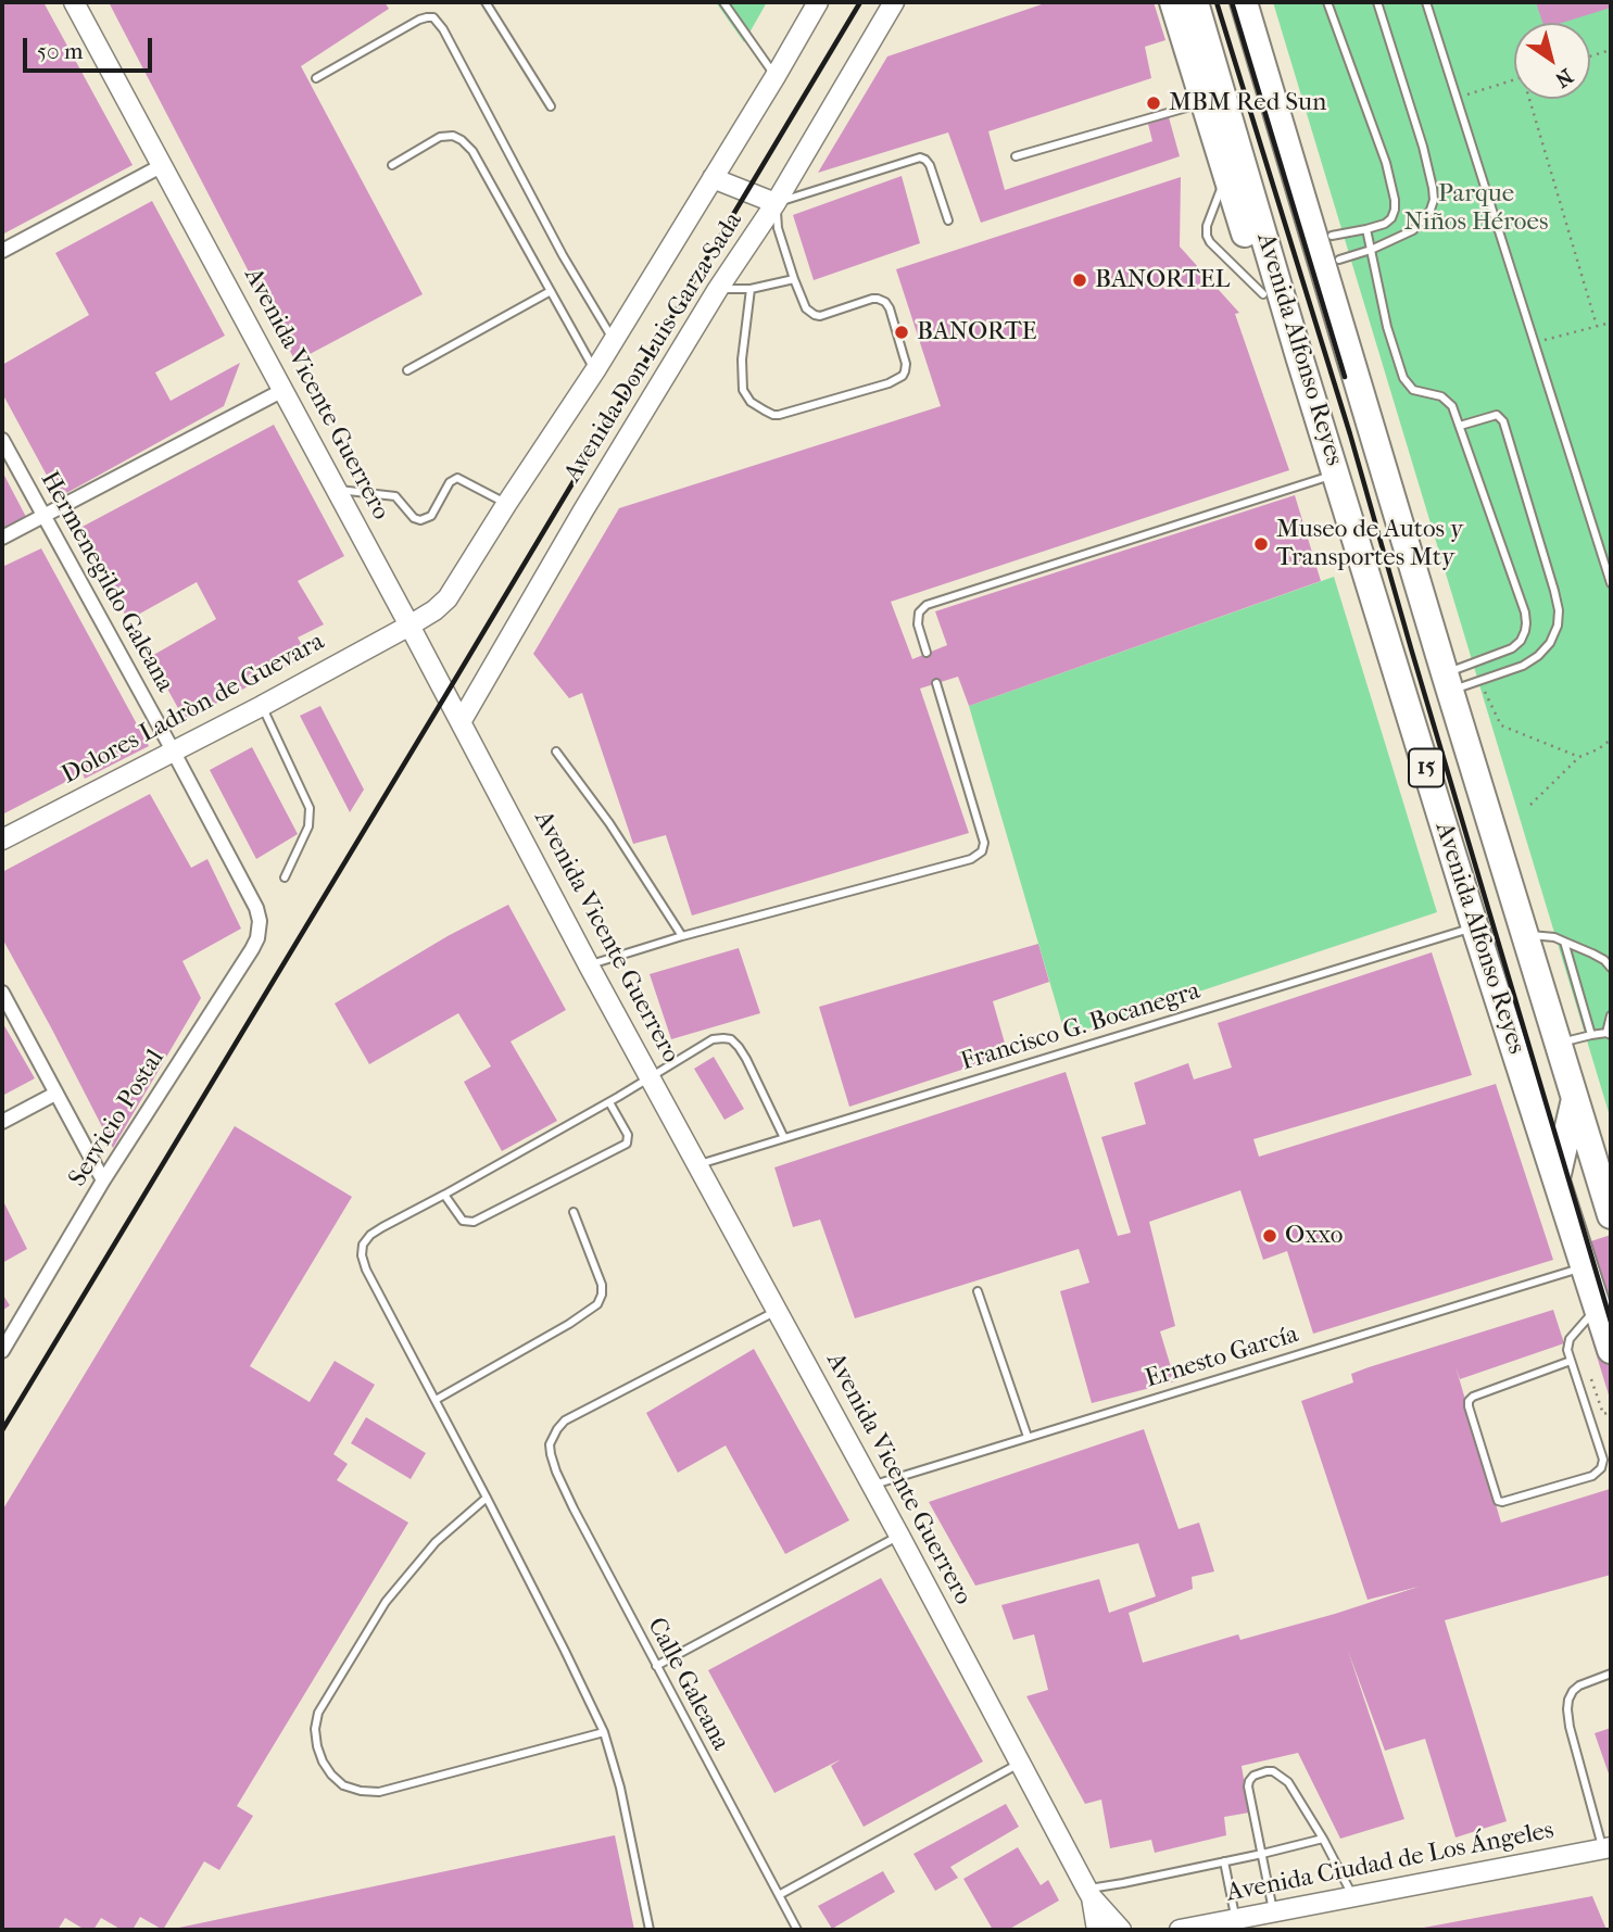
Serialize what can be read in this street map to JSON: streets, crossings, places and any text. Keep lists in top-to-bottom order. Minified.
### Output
{"streets":{"highway":["Avenida Alfonso Reyes","15"],"street":["Avenida Don Luis Garza Sada","Avenida Vicente Guerrero","Hermenegildo Galeana","Dolores Ladròn de Guevara","Servicio Postal","Avenida Ciudad de Los Ángeles"],"lane":["Francisco G. Bocanegra","Ernesto García","Calle Galeana"]},"crossings":[["Avenida Don Luis Garza Sada","Avenida Vicente Guerrero"],["Avenida Don Luis Garza Sada","Dolores Ladròn de Guevara"],["Avenida Alfonso Reyes","Francisco G. Bocanegra"],["Avenida Alfonso Reyes","Ernesto García"],["Avenida Vicente Guerrero","Dolores Ladròn de Guevara"],["Avenida Vicente Guerrero","Francisco G. Bocanegra"],["Avenida Vicente Guerrero","Ernesto García"],["Avenida Vicente Guerrero","Calle Galeana"],["Hermenegildo Galeana","Dolores Ladròn de Guevara"],["Hermenegildo Galeana","Servicio Postal"]],"parks":["Parque Niños Héroes"],"places":["MBM Red Sun","BANORTEL","BANORTE","Museo de Autos y Transportes Mty","Oxxo"],"scale_bar":"50 m","north":"bottom right"}
